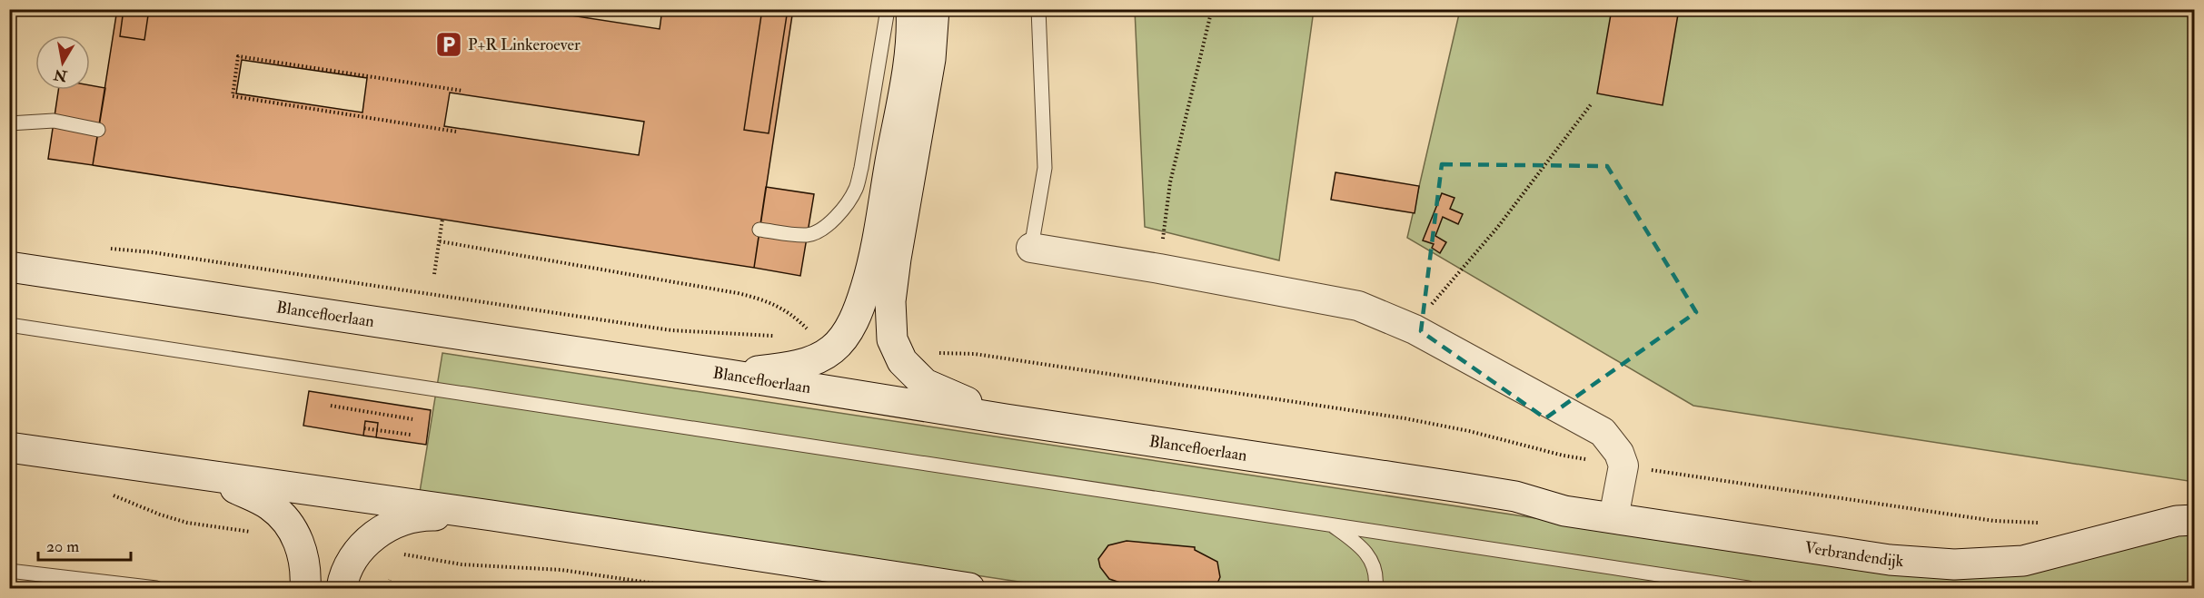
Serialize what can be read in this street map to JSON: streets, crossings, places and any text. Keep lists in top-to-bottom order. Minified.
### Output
{"streets":{"main road":["Blancefloerlaan","Verbrandendijk"]},"crossings":[["Blancefloerlaan","Verbrandendijk"]],"places":{"parking":["P+R Linkeroever"]},"scale_bar":"20 m","north":"bottom"}
